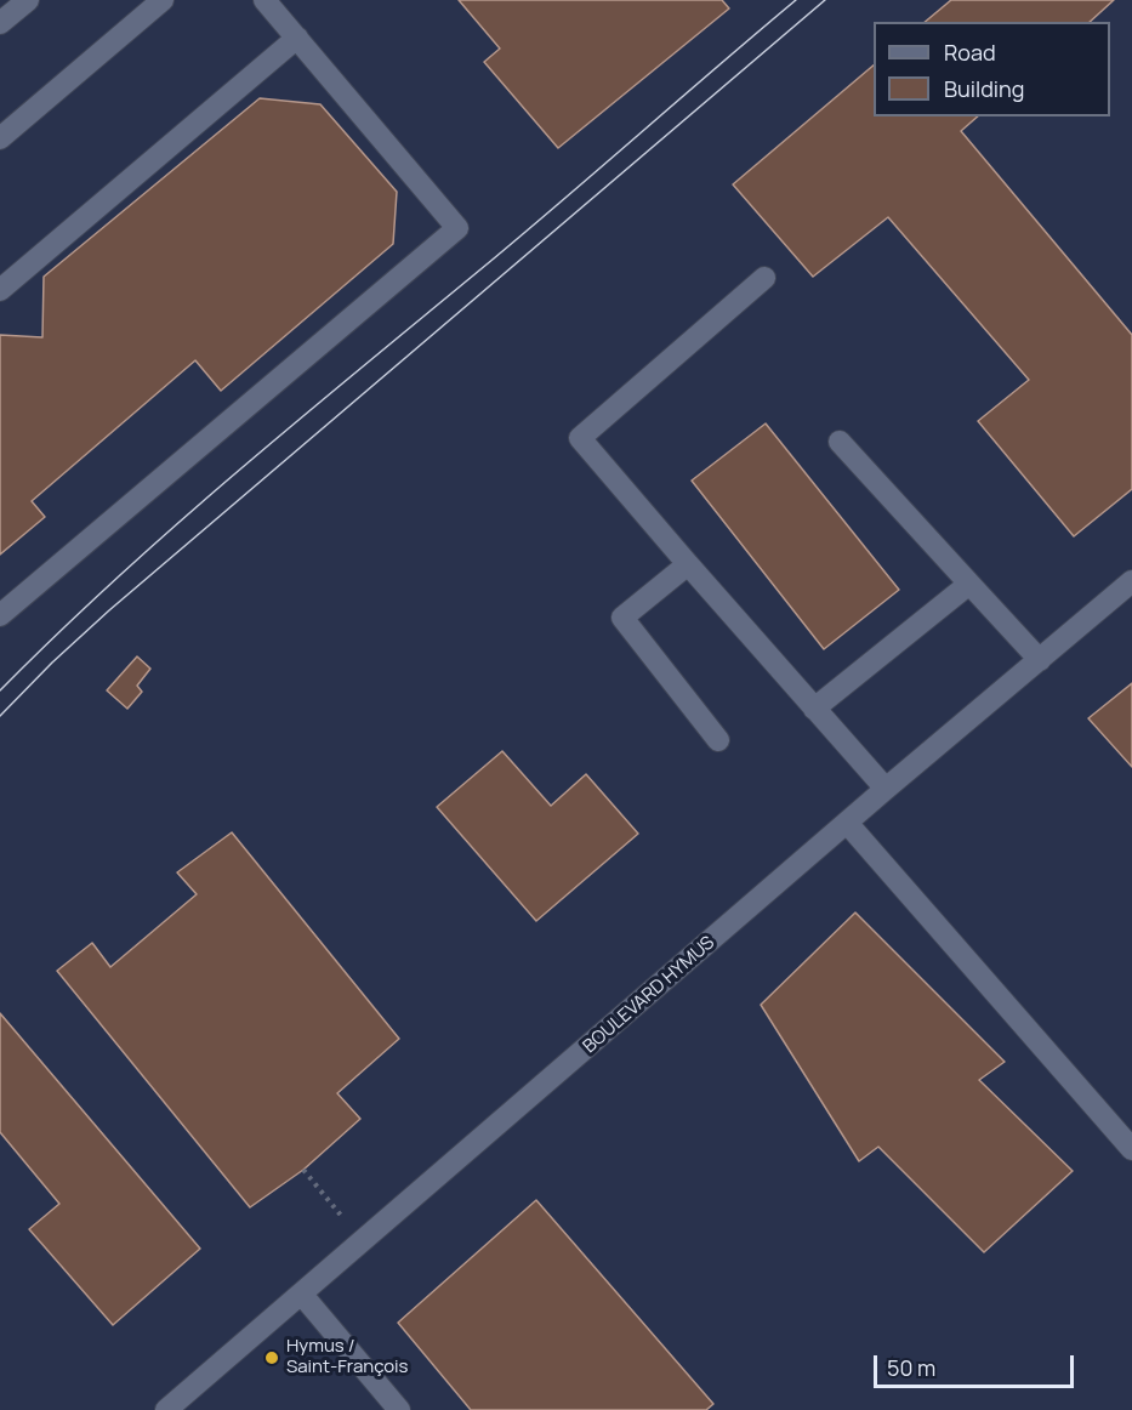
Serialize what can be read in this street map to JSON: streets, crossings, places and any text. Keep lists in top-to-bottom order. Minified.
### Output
{"streets":{"street":["BOULEVARD HYMUS"]},"places":["Hymus / Saint-François"],"legend":["Road","Building"],"scale_bar":"50 m"}
